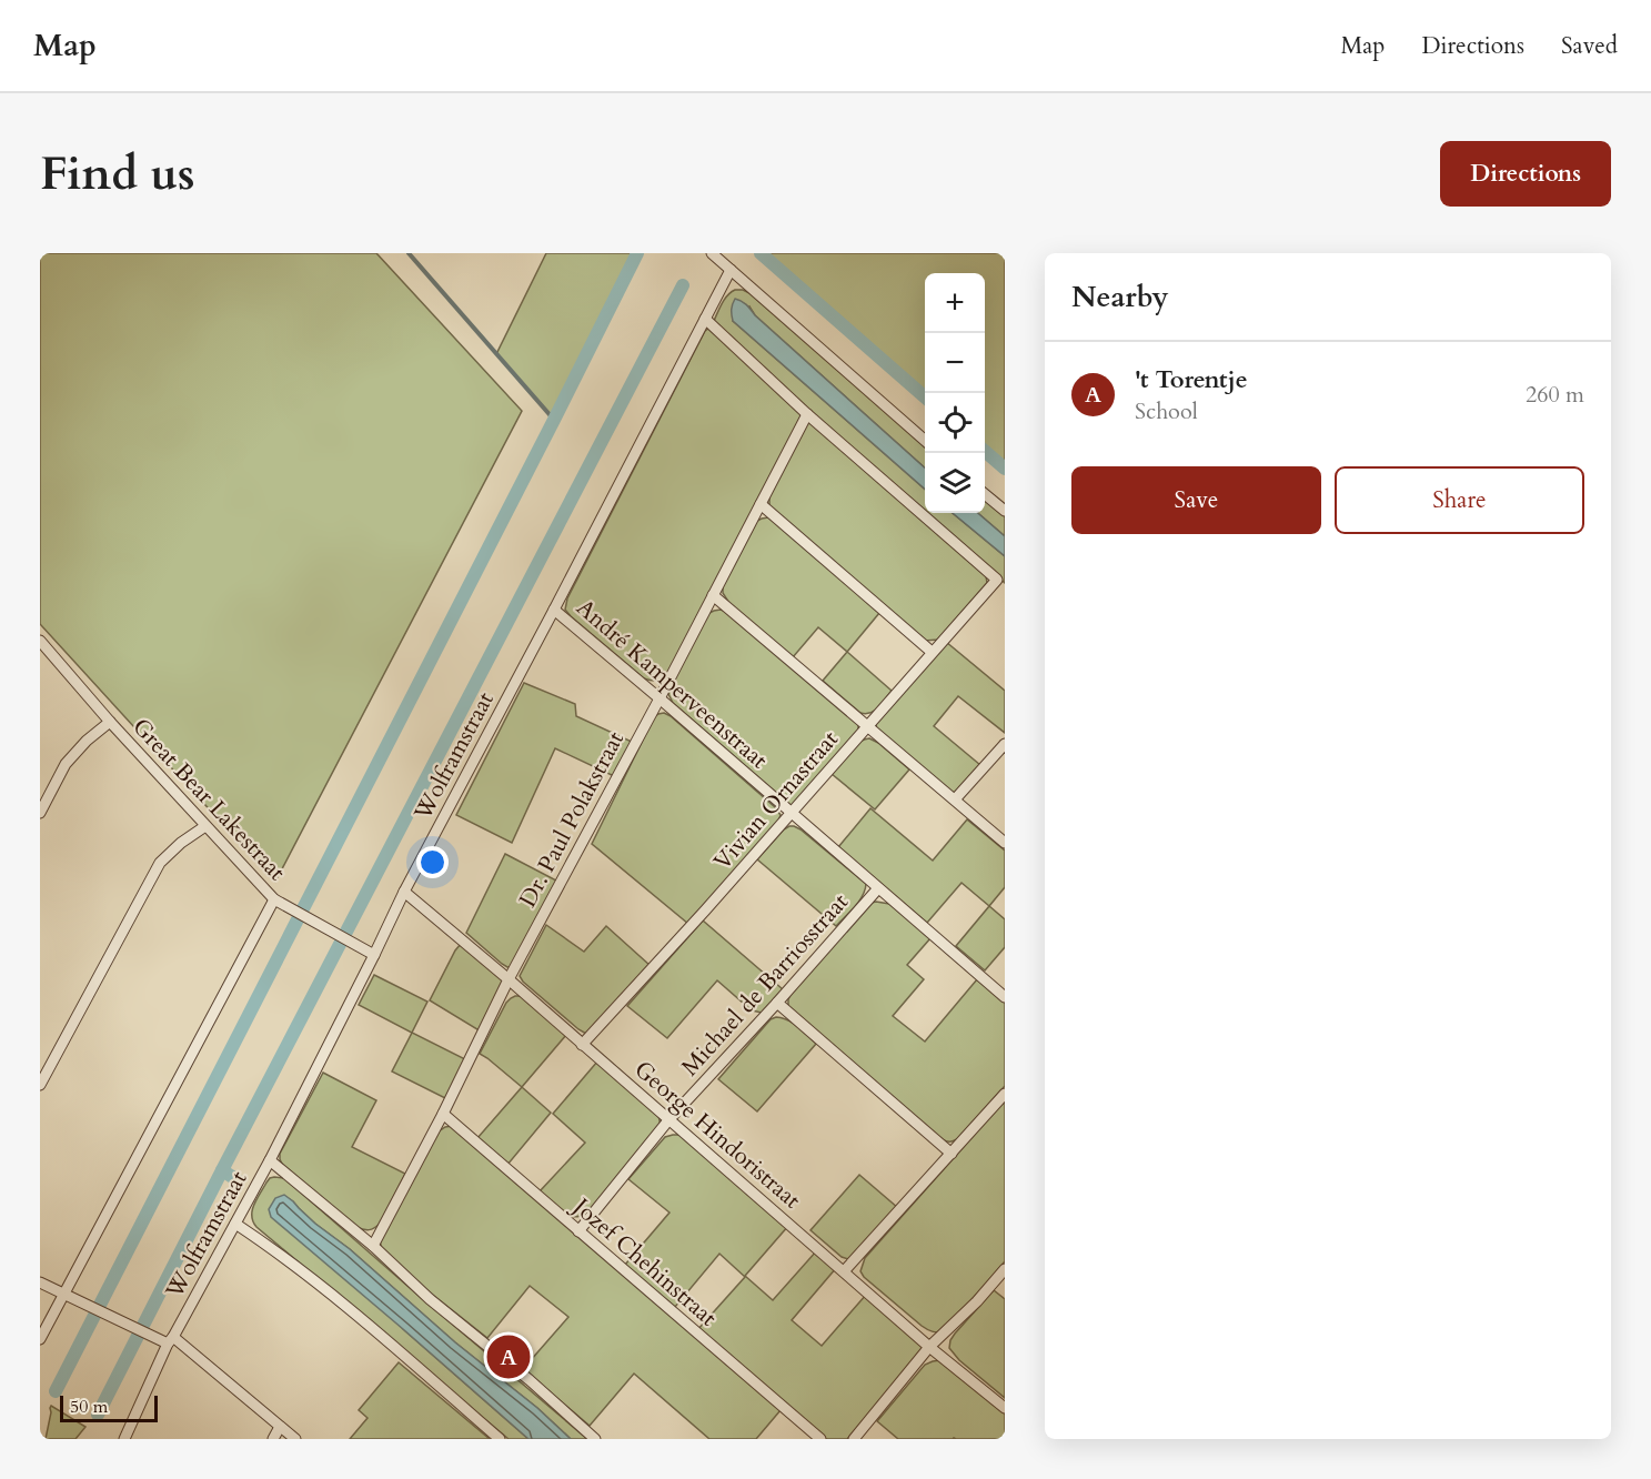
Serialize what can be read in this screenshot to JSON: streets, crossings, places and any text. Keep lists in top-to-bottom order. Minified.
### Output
{"streets":{"street":["André Kamperveenstraat","Wolframstraat","Great Bear Lakestraat","Vivian Ornastraat","Dr. Paul Polakstraat","Michael de Barriosstraat","George Hindoristraat","Jozef Chehinstraat"]},"crossings":[["André Kamperveenstraat","Wolframstraat"],["André Kamperveenstraat","Vivian Ornastraat"],["André Kamperveenstraat","Dr. Paul Polakstraat"],["André Kamperveenstraat","Michael de Barriosstraat"],["Wolframstraat","Great Bear Lakestraat"],["Wolframstraat","George Hindoristraat"],["Vivian Ornastraat","Dr. Paul Polakstraat"],["Vivian Ornastraat","George Hindoristraat"],["Dr. Paul Polakstraat","George Hindoristraat"],["Dr. Paul Polakstraat","Jozef Chehinstraat"],["Michael de Barriosstraat","George Hindoristraat"],["Michael de Barriosstraat","Jozef Chehinstraat"]],"scale_bar":"50 m","page":{"header":"Map","nav":["Map","Directions","Saved"],"buttons":["Directions",["Save","Share"]],"title":"Find us","heading":"Nearby","map_buttons":["+","−"],"list":[{"mark":"A","name":"'t Torentje","note":"School","value":"260 m"}],"pins":"A","scale":"50 m"}}
